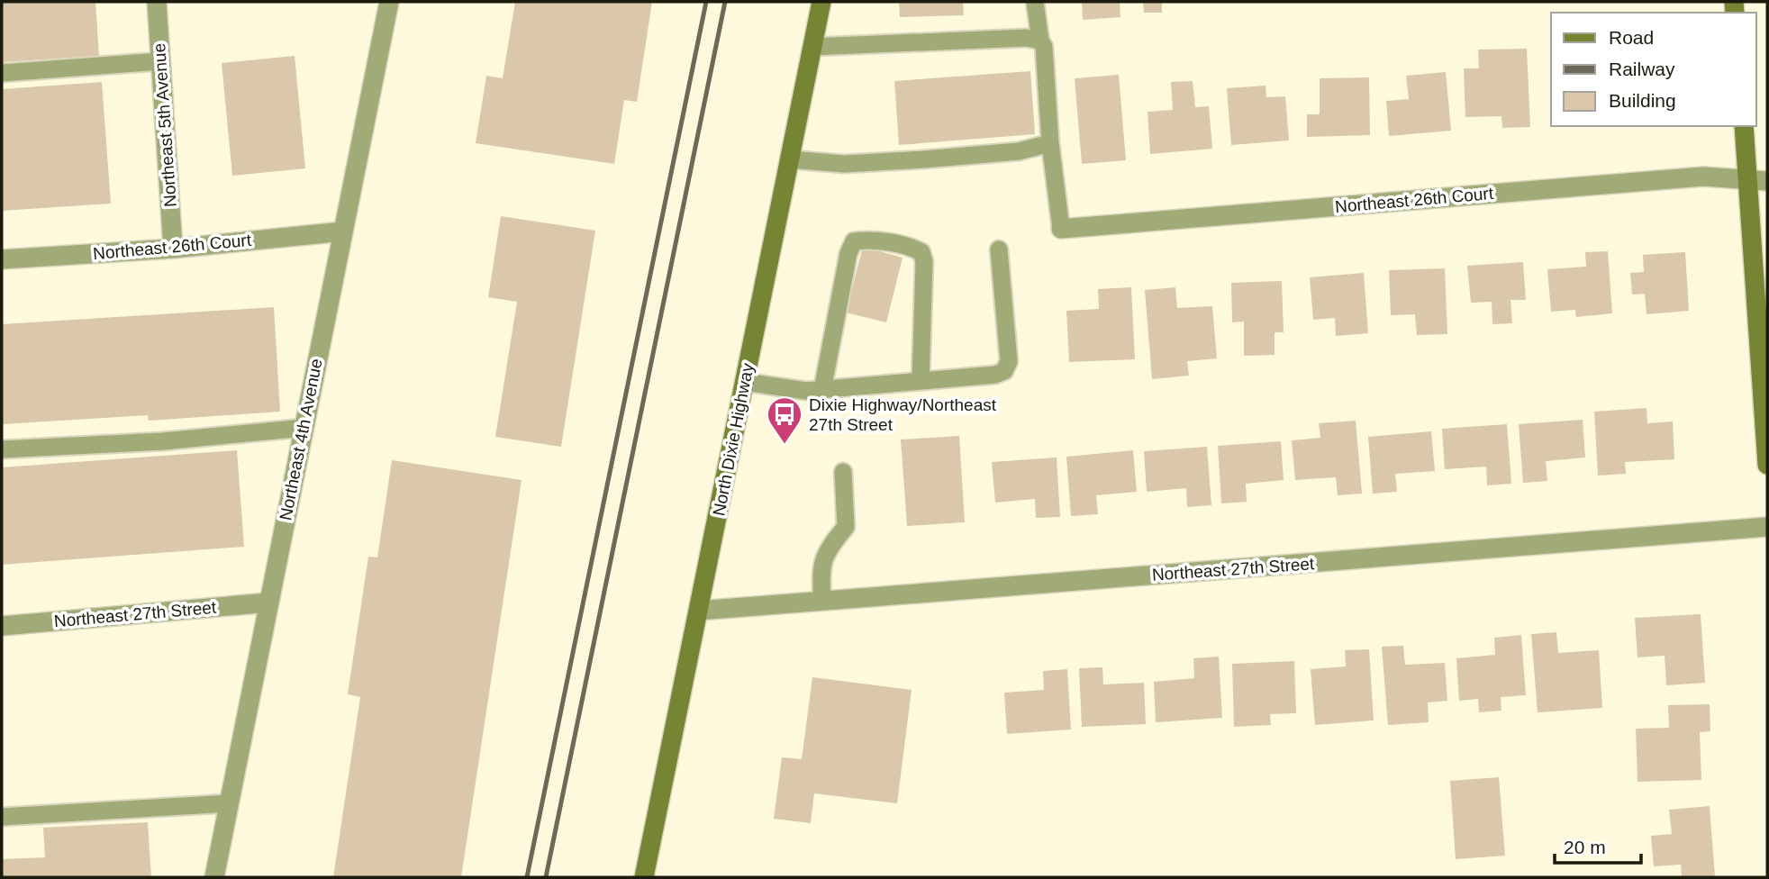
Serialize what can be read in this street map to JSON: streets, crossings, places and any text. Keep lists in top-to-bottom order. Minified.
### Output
{"streets":{"main road":["North Dixie Highway"],"street":["Northeast 5th Avenue","Northeast 26th Court","Northeast 4th Avenue","Northeast 27th Street"]},"crossings":[["Northeast 5th Avenue","Northeast 26th Court"],["Northeast 26th Court","Northeast 4th Avenue"],["Northeast 4th Avenue","Northeast 27th Street"],["North Dixie Highway","Northeast 27th Street"]],"places":{"bus stop":["Dixie Highway/Northeast 27th Street"]},"legend":["Road","Railway","Building"],"scale_bar":"20 m"}
